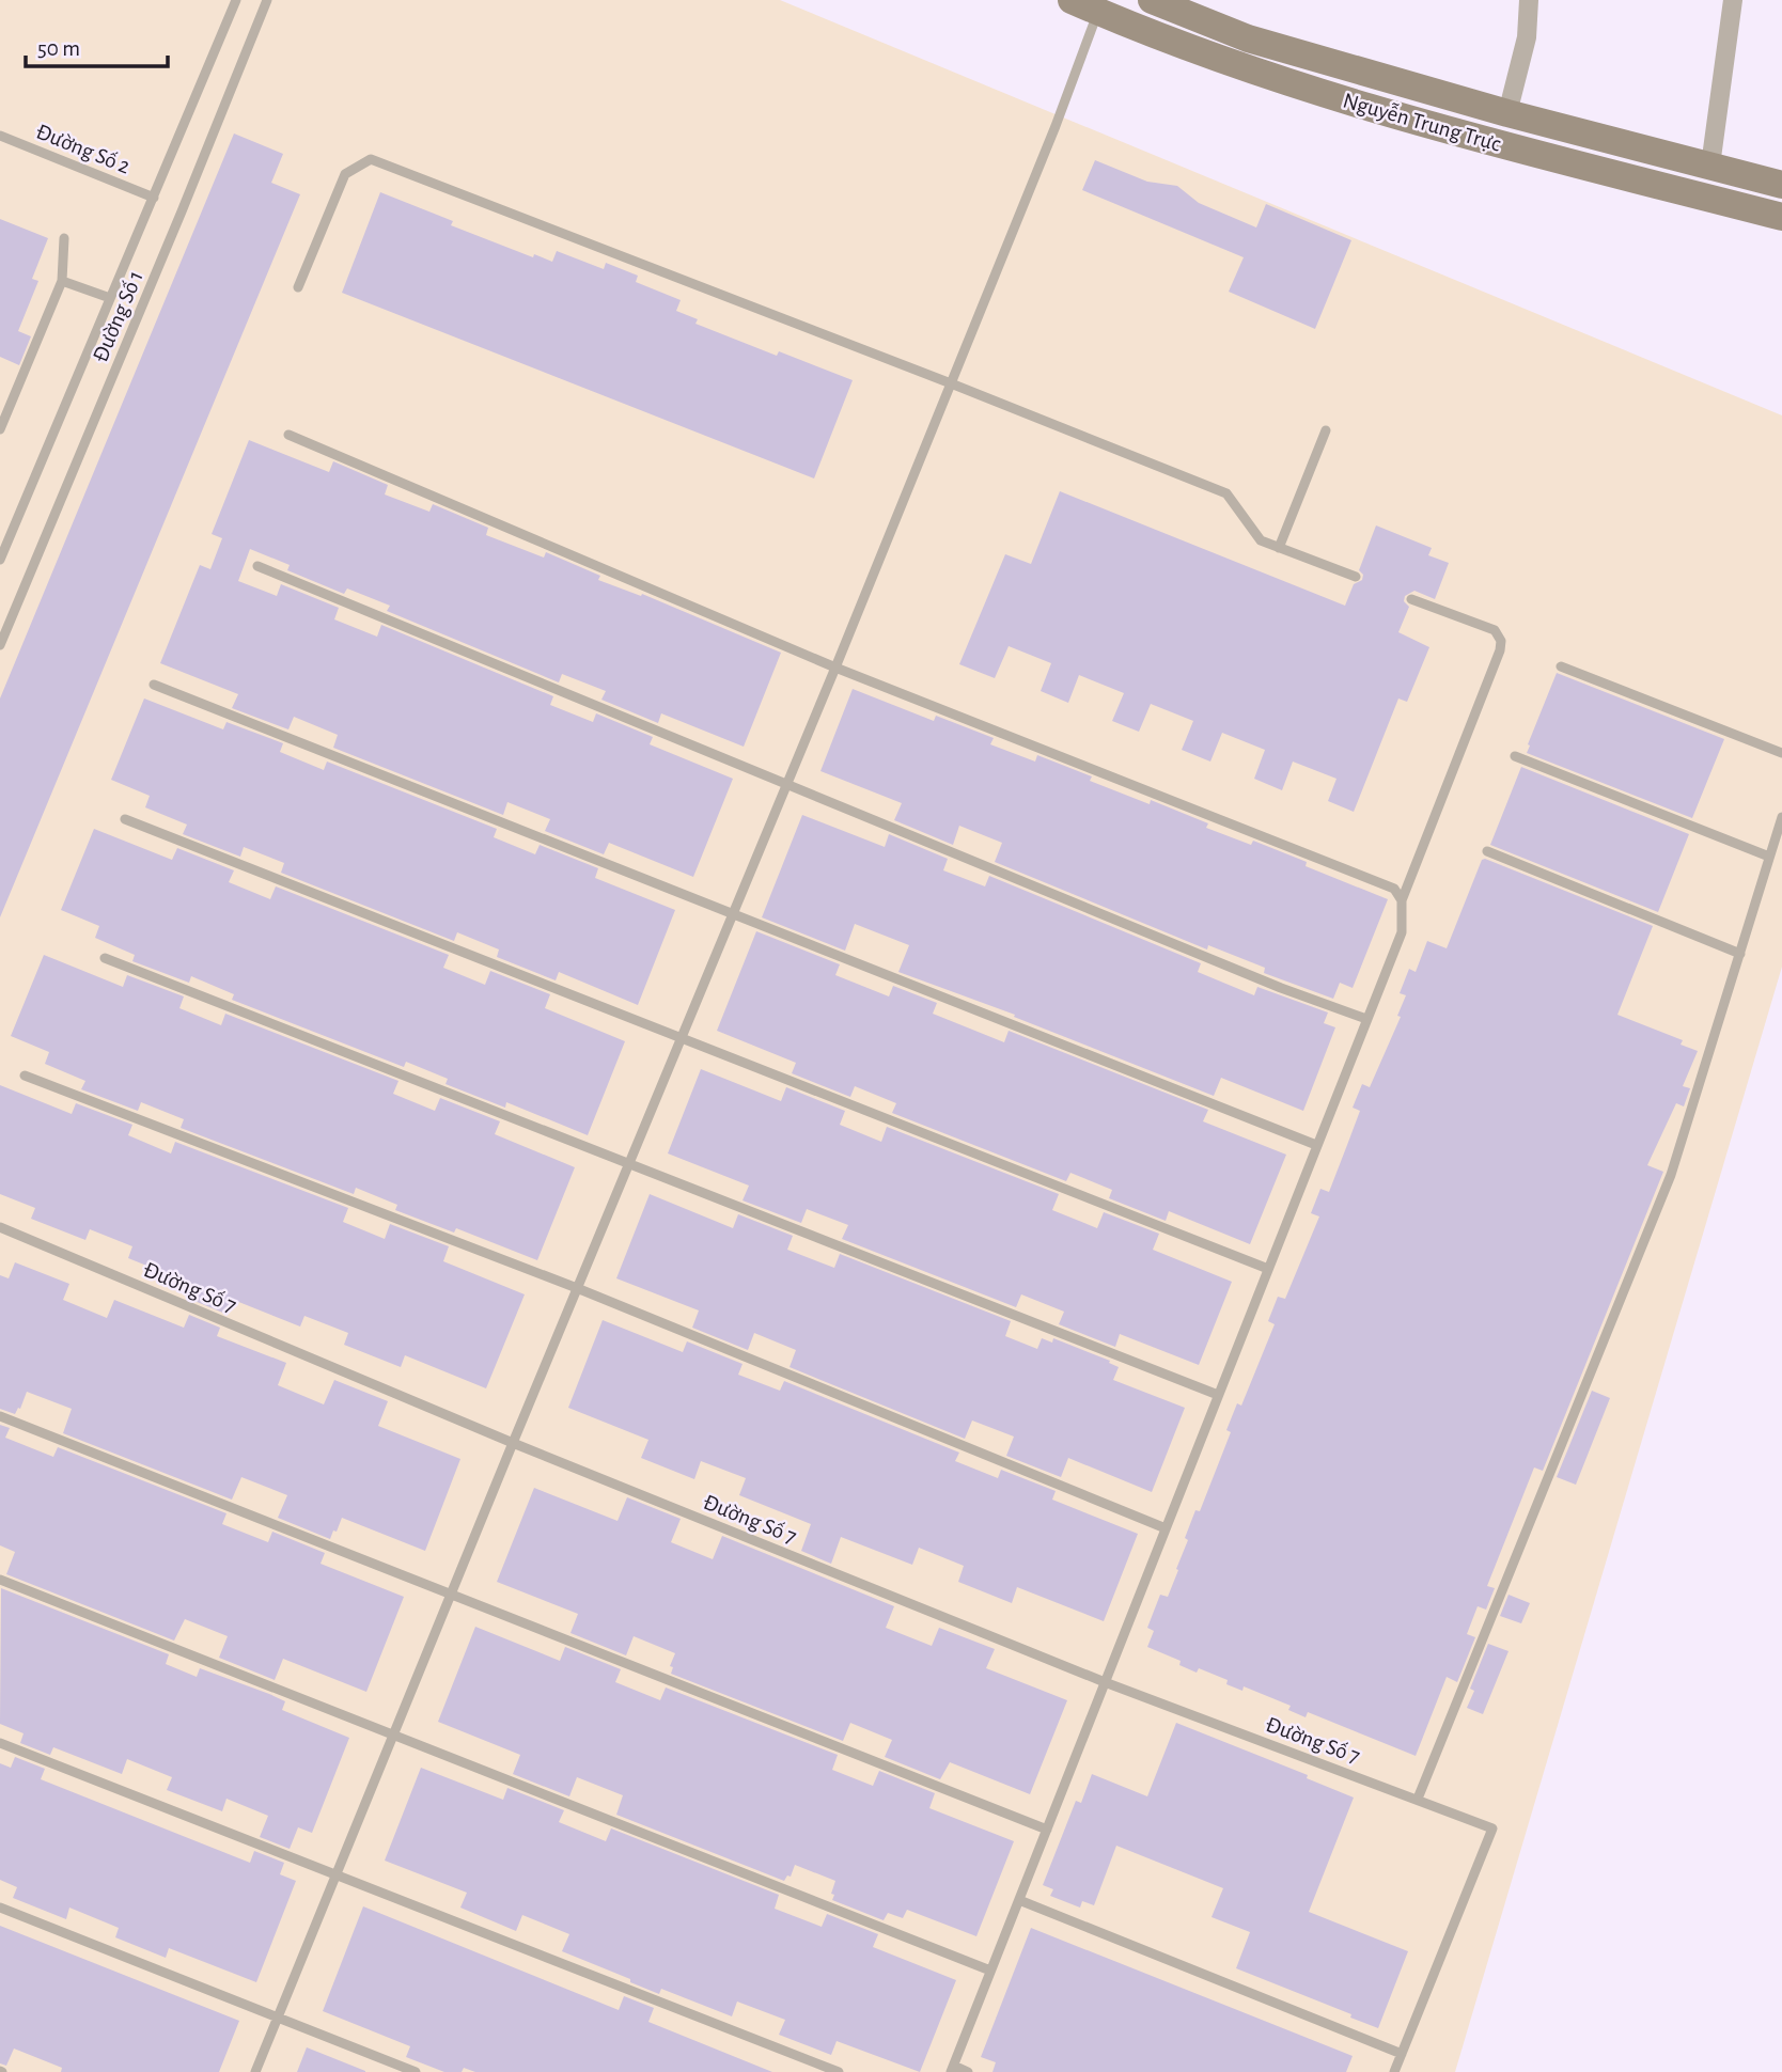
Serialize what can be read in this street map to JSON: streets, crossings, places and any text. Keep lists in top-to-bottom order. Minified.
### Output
{"streets":{"main road":["Nguyễn Trung Trực"],"lane":["Đường Số 2","Đường Số 1","Đường Số 7"]},"crossings":[["Đường Số 2","Đường Số 1"]],"scale_bar":"50 m"}
